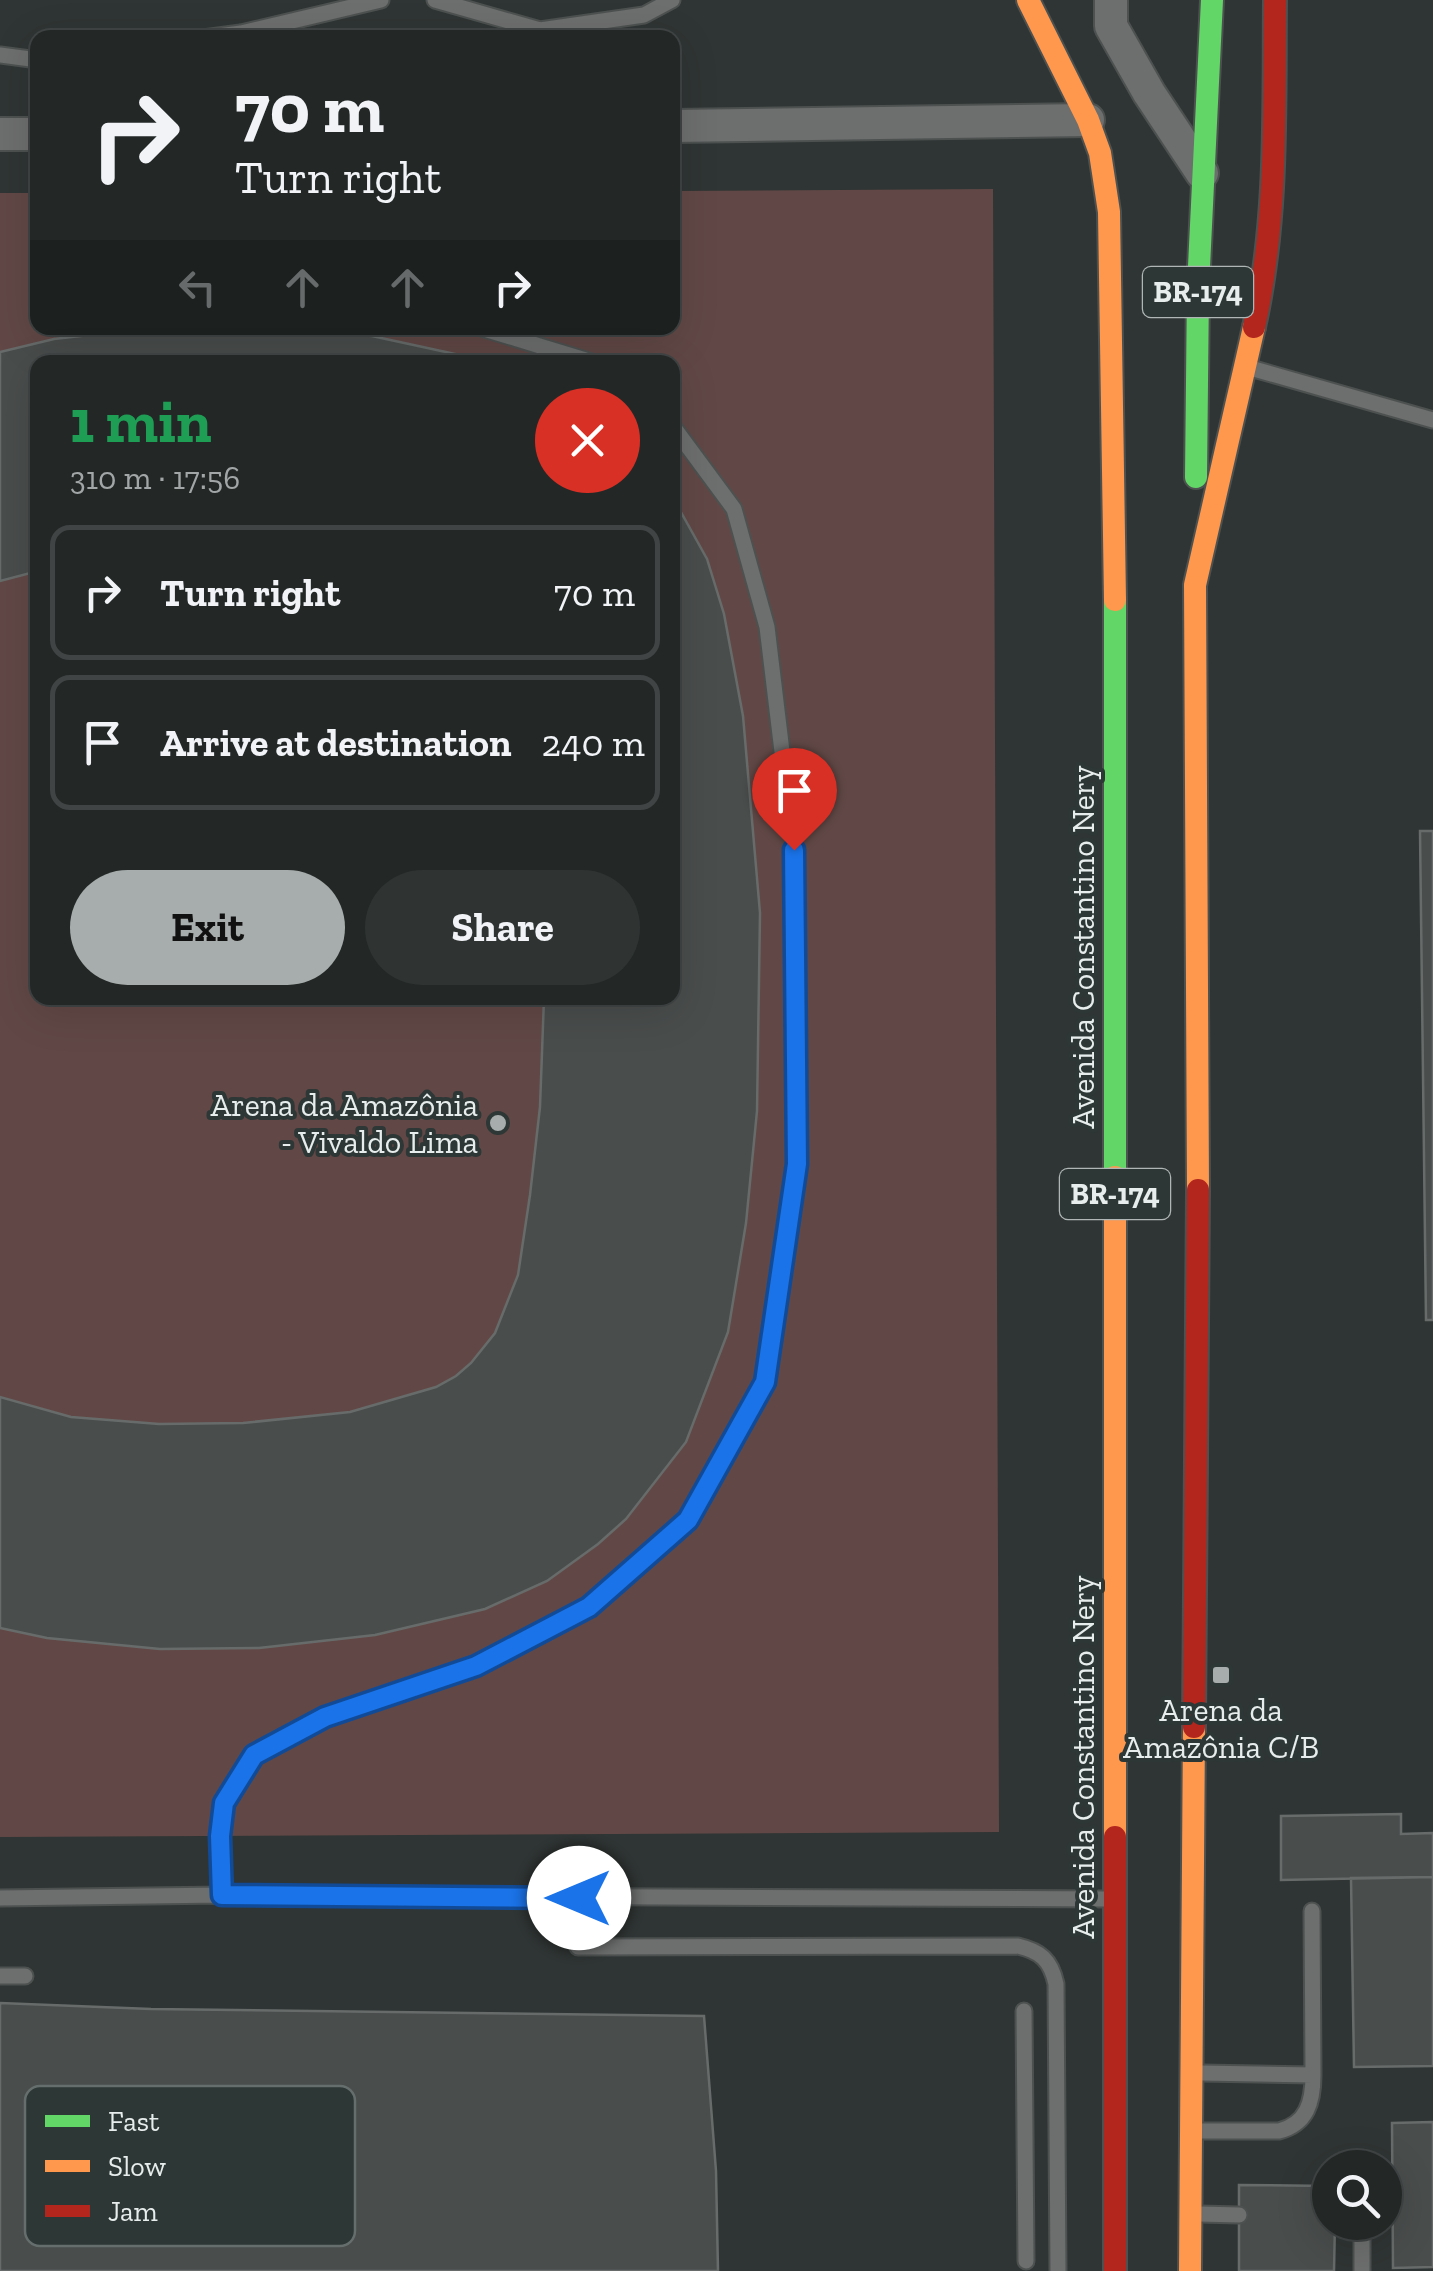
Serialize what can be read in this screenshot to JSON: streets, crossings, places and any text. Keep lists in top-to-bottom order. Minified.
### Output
{"streets":{"highway":["BR-174","Avenida Constantino Nery"]},"places":{"other":["Arena da Amazônia - Vivaldo Lima"],"transit":["Arena da Amazônia C/B"]},"legend":["Fast","Slow","Jam"],"page":{"turn":["70 m","Turn right"],"heading":["1 min","310 m · 17:56"],"list":[{"name":"Turn right","value":"70 m"},{"name":"Arrive at destination","value":"240 m"}],"buttons":["Exit","Share"]}}
